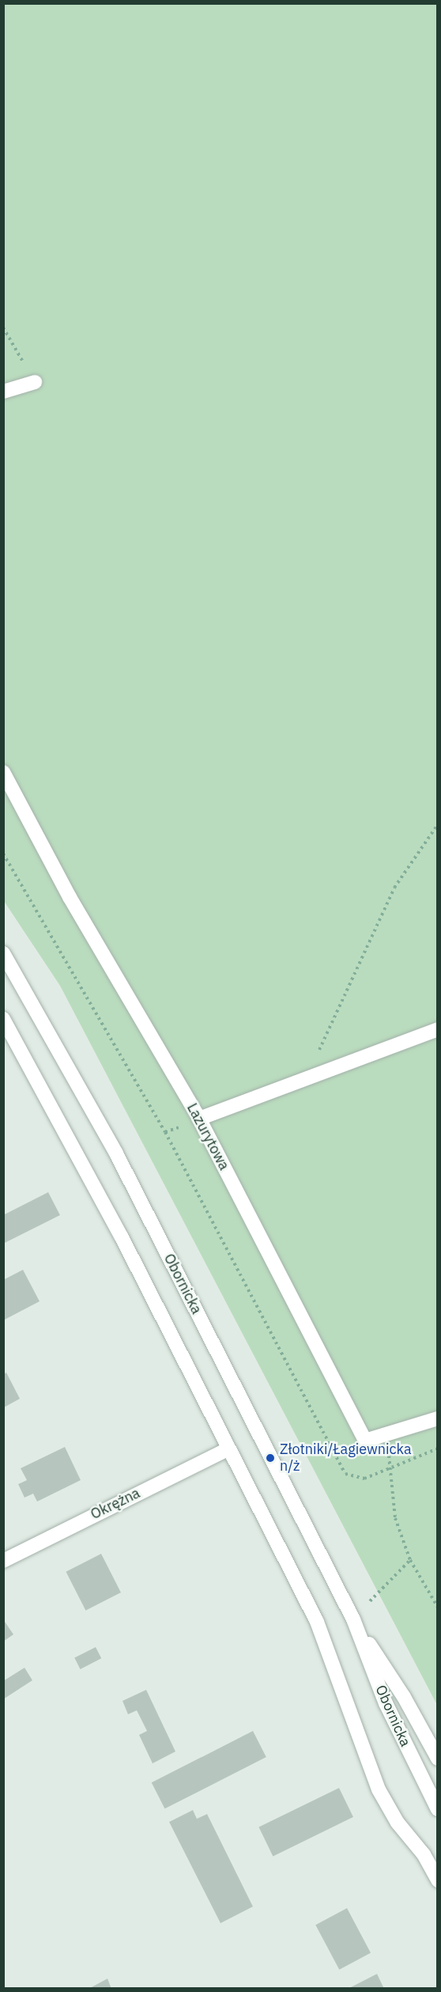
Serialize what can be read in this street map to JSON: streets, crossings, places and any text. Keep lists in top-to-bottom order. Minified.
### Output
{"streets":{"street":["Lazurytowa","Obornicka","Okrężna"]},"places":["Złotniki/Łagiewnicka n/ż"]}
